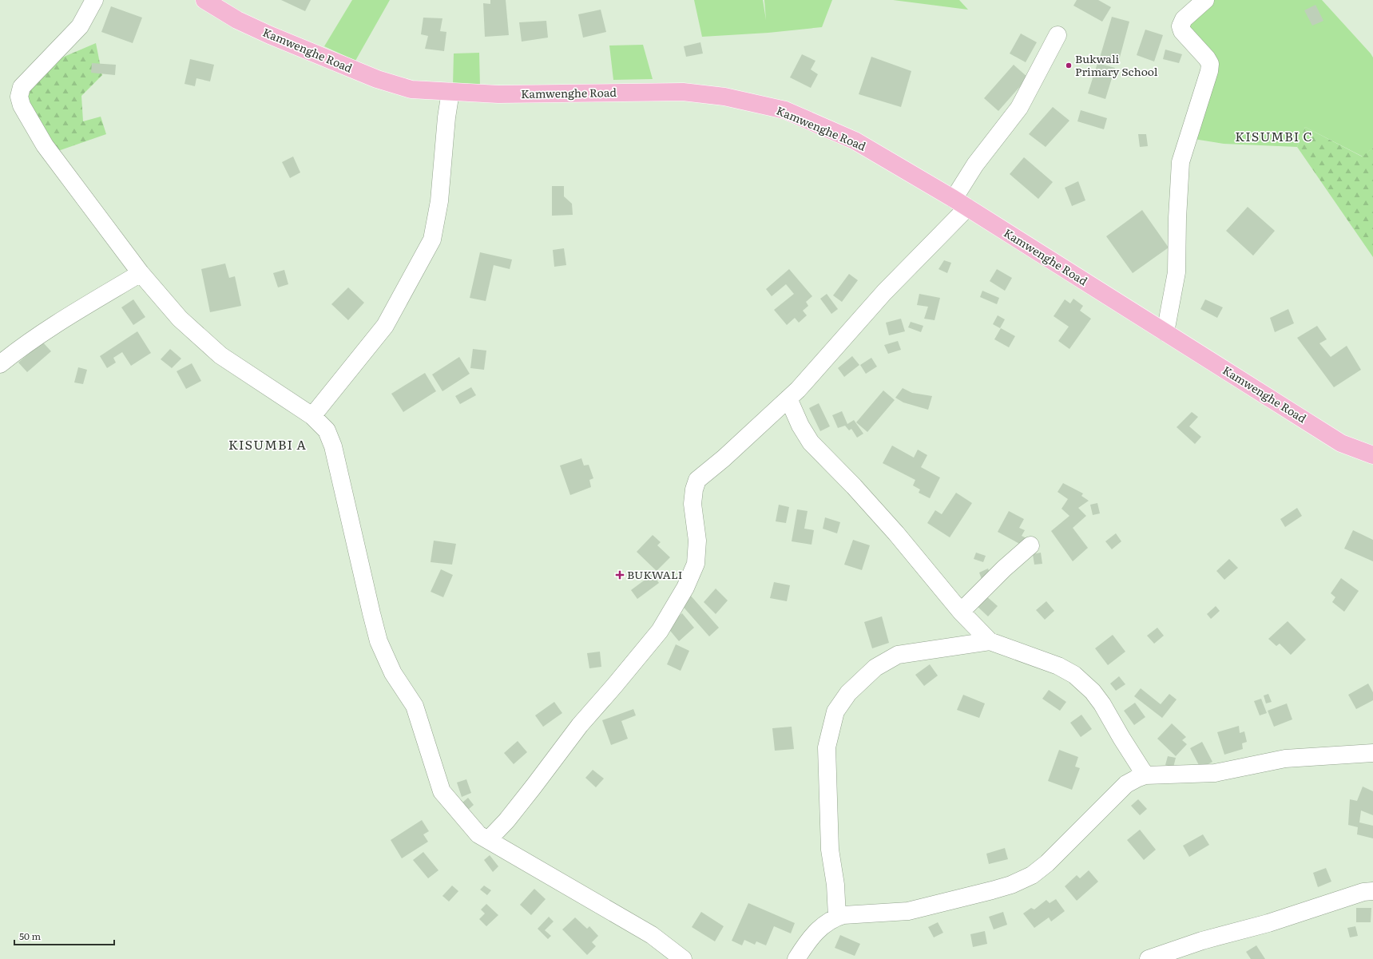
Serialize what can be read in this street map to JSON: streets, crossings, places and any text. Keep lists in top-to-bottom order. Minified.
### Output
{"streets":{"main road":["Kamwenghe Road"]},"districts":["KISUMBI C","KISUMBI A"],"places":{"other":["Bukwali Primary School"],"health":["BUKWALI"]},"scale_bar":"50 m"}
